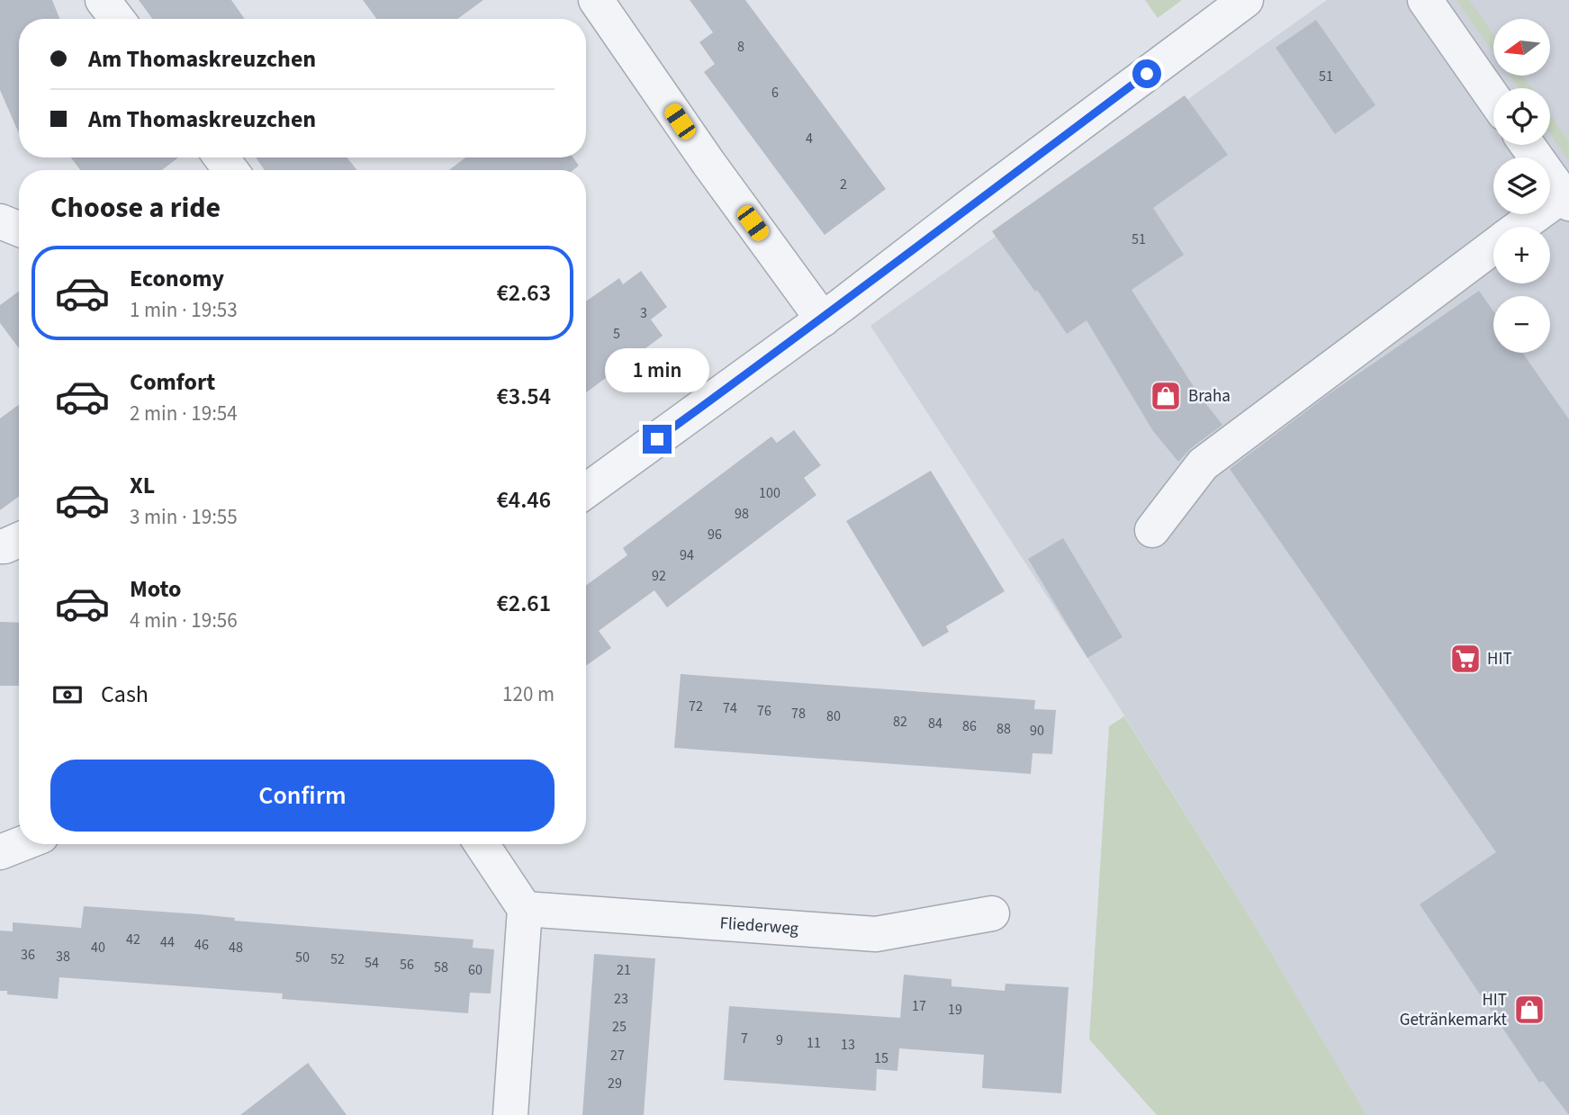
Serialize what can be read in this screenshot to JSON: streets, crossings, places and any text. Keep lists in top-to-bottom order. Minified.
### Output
{"streets":{"street":["Fliederweg"]},"places":{"shop":["Braha","HIT Getränkemarkt"],"supermarket":["HIT"]},"house_numbers":["8","51","6","4","2","51","3","5","100","98","96","94","92","72","74","76","78","80","82","84","86","88","90","42","44","46","40","48","36","38","50","52","54","56","58","60","21","23","17","19","25","7","9","11","13","27","15","29"],"north":"left","page":{"map_buttons":["+","−"],"banner":["Am Thomaskreuzchen","Am Thomaskreuzchen"],"heading":"Choose a ride","list":[{"name":"Economy","note":"1 min · 19:53","value":"€2.63"},{"name":"Comfort","note":"2 min · 19:54","value":"€3.54"},{"name":"XL","note":"3 min · 19:55","value":"€4.46"},{"name":"Moto","note":"4 min · 19:56","value":"€2.61"}],"bubble":"1 min","pay":["Cash","120 m"],"buttons":"Confirm"}}
